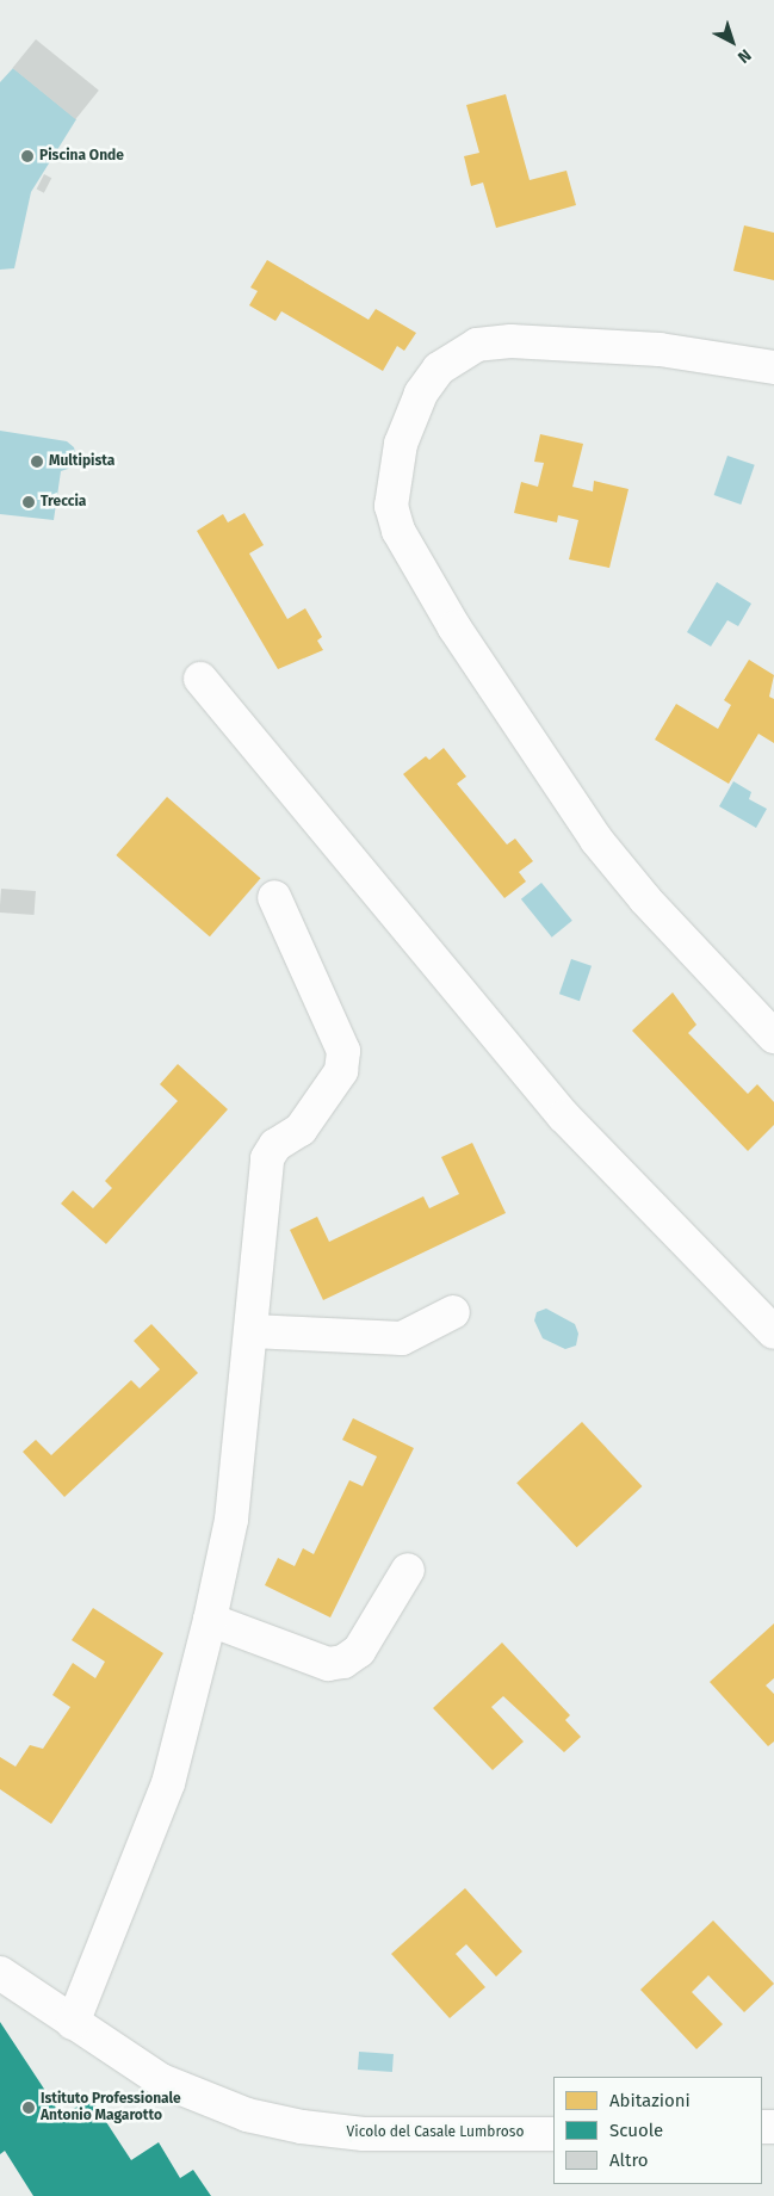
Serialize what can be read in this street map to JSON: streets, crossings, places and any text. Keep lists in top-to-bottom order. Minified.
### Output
{"streets":{"street":["Vicolo del Casale Lumbroso"]},"places":["Piscina Onde","Multipista","Treccia","Istituto Professionale Antonio Magarotto"],"legend":["Abitazioni","Scuole","Altro"],"north":"bottom right"}
